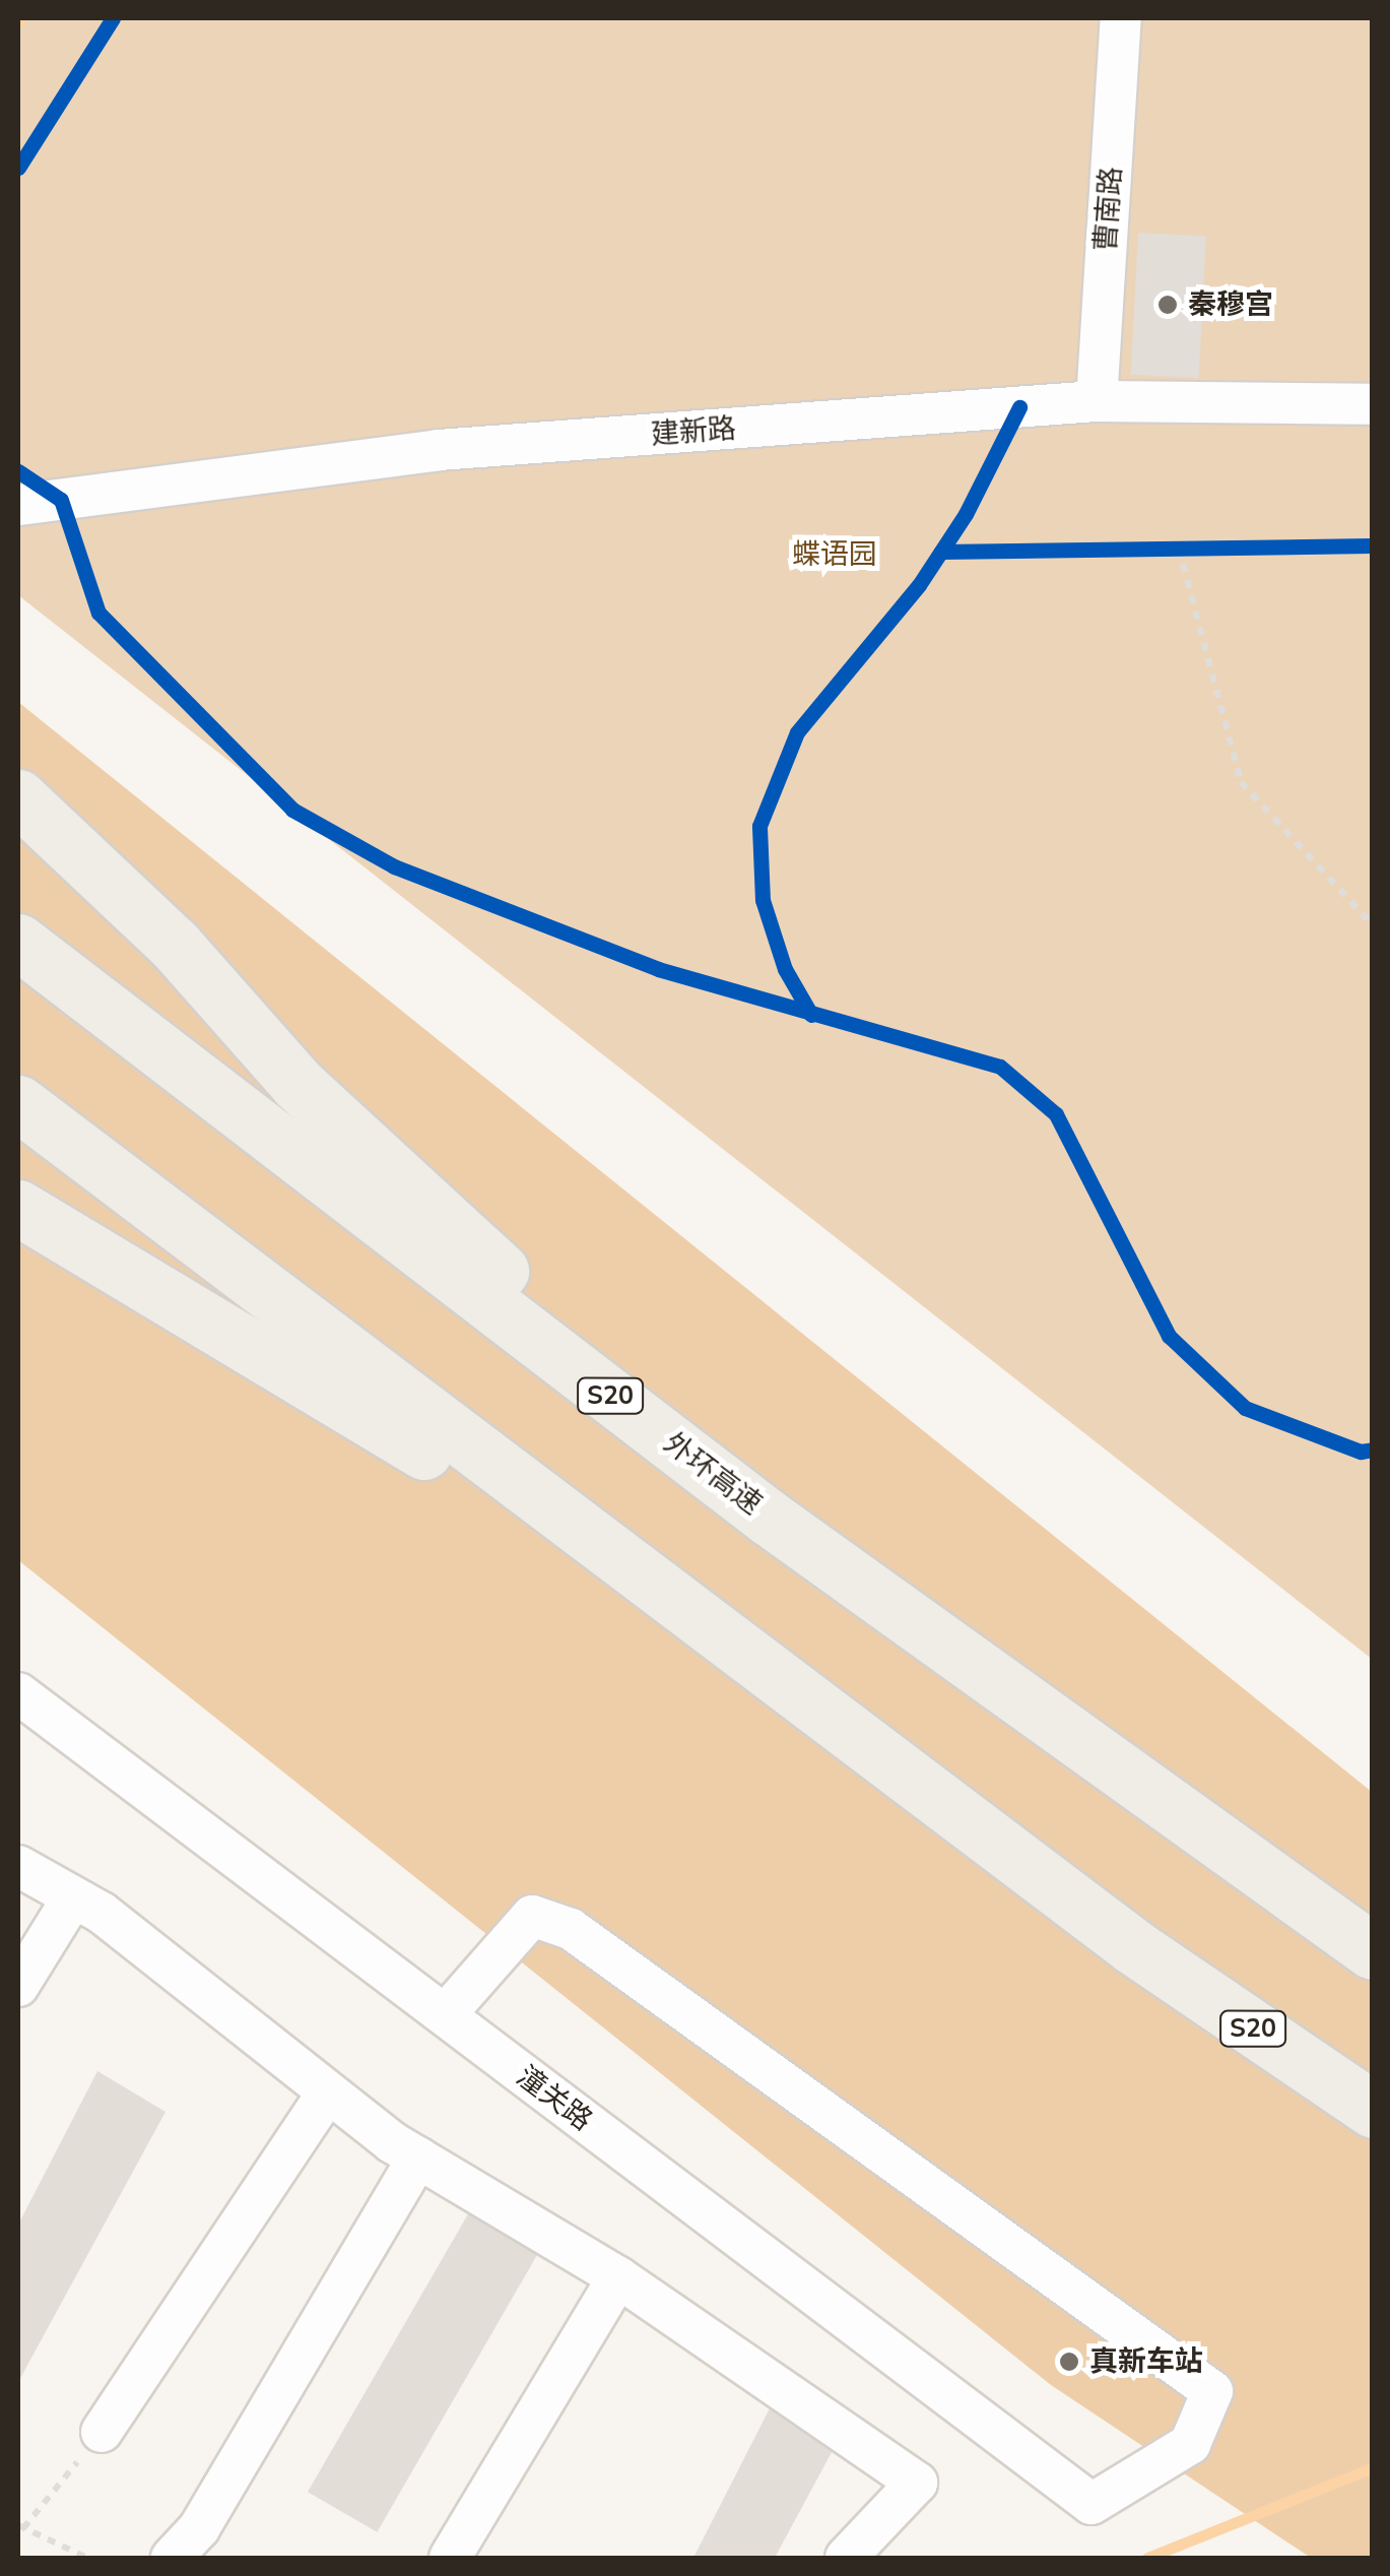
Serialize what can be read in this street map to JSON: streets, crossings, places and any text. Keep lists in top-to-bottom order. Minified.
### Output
{"streets":{"highway":["S20","外环高速"],"street":["曹南路","建新路","潼关路"]},"crossings":[["曹南路","建新路"]],"parks":["蝶语园"],"places":["秦穆宫","真新车站"]}
